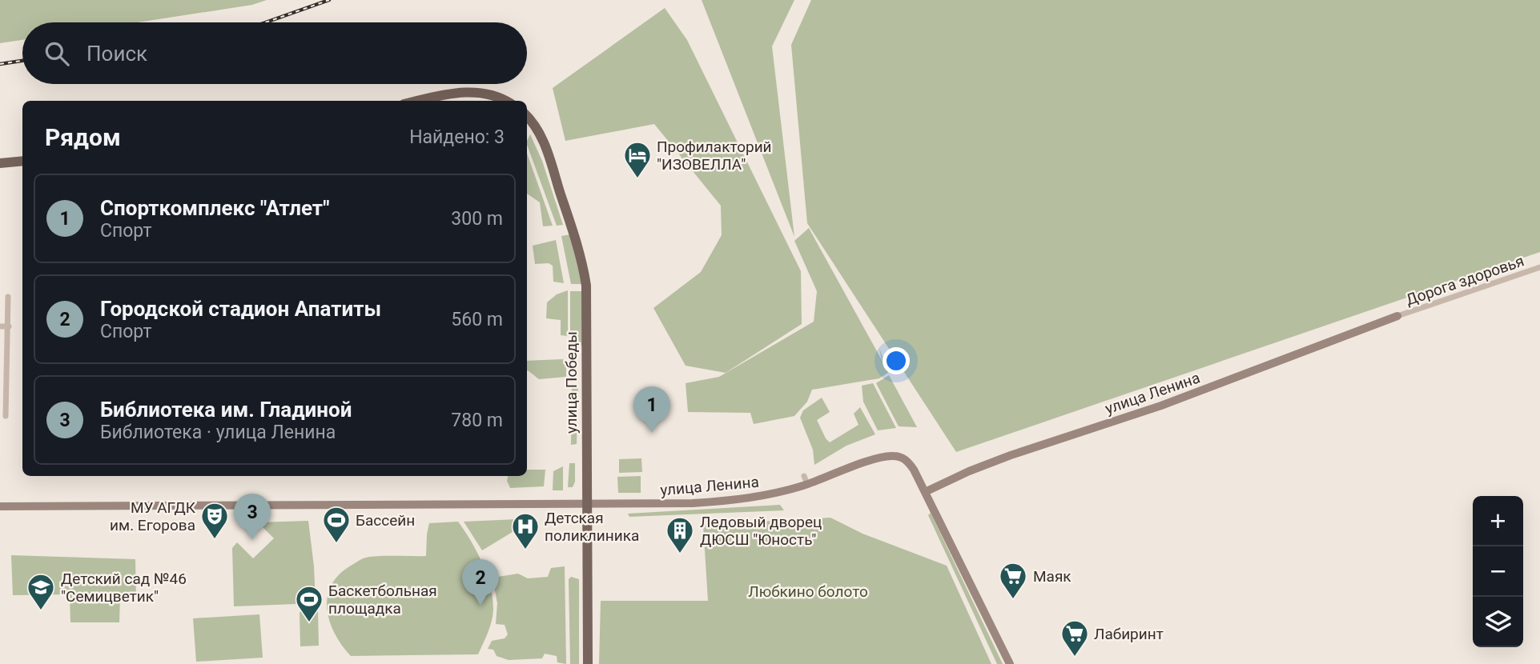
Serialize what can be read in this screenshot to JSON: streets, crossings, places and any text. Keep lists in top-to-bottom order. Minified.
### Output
{"streets":{"main road":["улица Победы"],"street":["Дорога здоровья","улица Ленина"]},"crossings":[["Дорога здоровья","улица Ленина"],["улица Победы","улица Ленина"]],"parks":["Любкино болото"],"places":{"hotel":["Профилакторий \"ИЗОВЕЛЛА\""],"theatre":["МУ АГДК им. Егорова"],"sports":["Бассейн","Баскетбольная площадка"],"hospital":["Детская поликлиника"],"building":["Ледовый дворец ДЮСШ \"Юность\""],"supermarket":["Маяк","Лабиринт"],"school or university":["Детский сад №46 \"Семицветик\""]},"page":{"search":"Поиск","heading":["Рядом","Найдено: 3"],"list":[{"mark":"1","name":"Спорткомплекс \"Атлет\"","note":"Спорт","value":"300 m"},{"mark":"2","name":"Городской стадион Апатиты","note":"Спорт","value":"560 m"},{"mark":"3","name":"Библиотека им. Гладиной","note":"Библиотека · улица Ленина","value":"780 m"}],"pins":["1","3","2"],"map_buttons":["+","−"]}}
